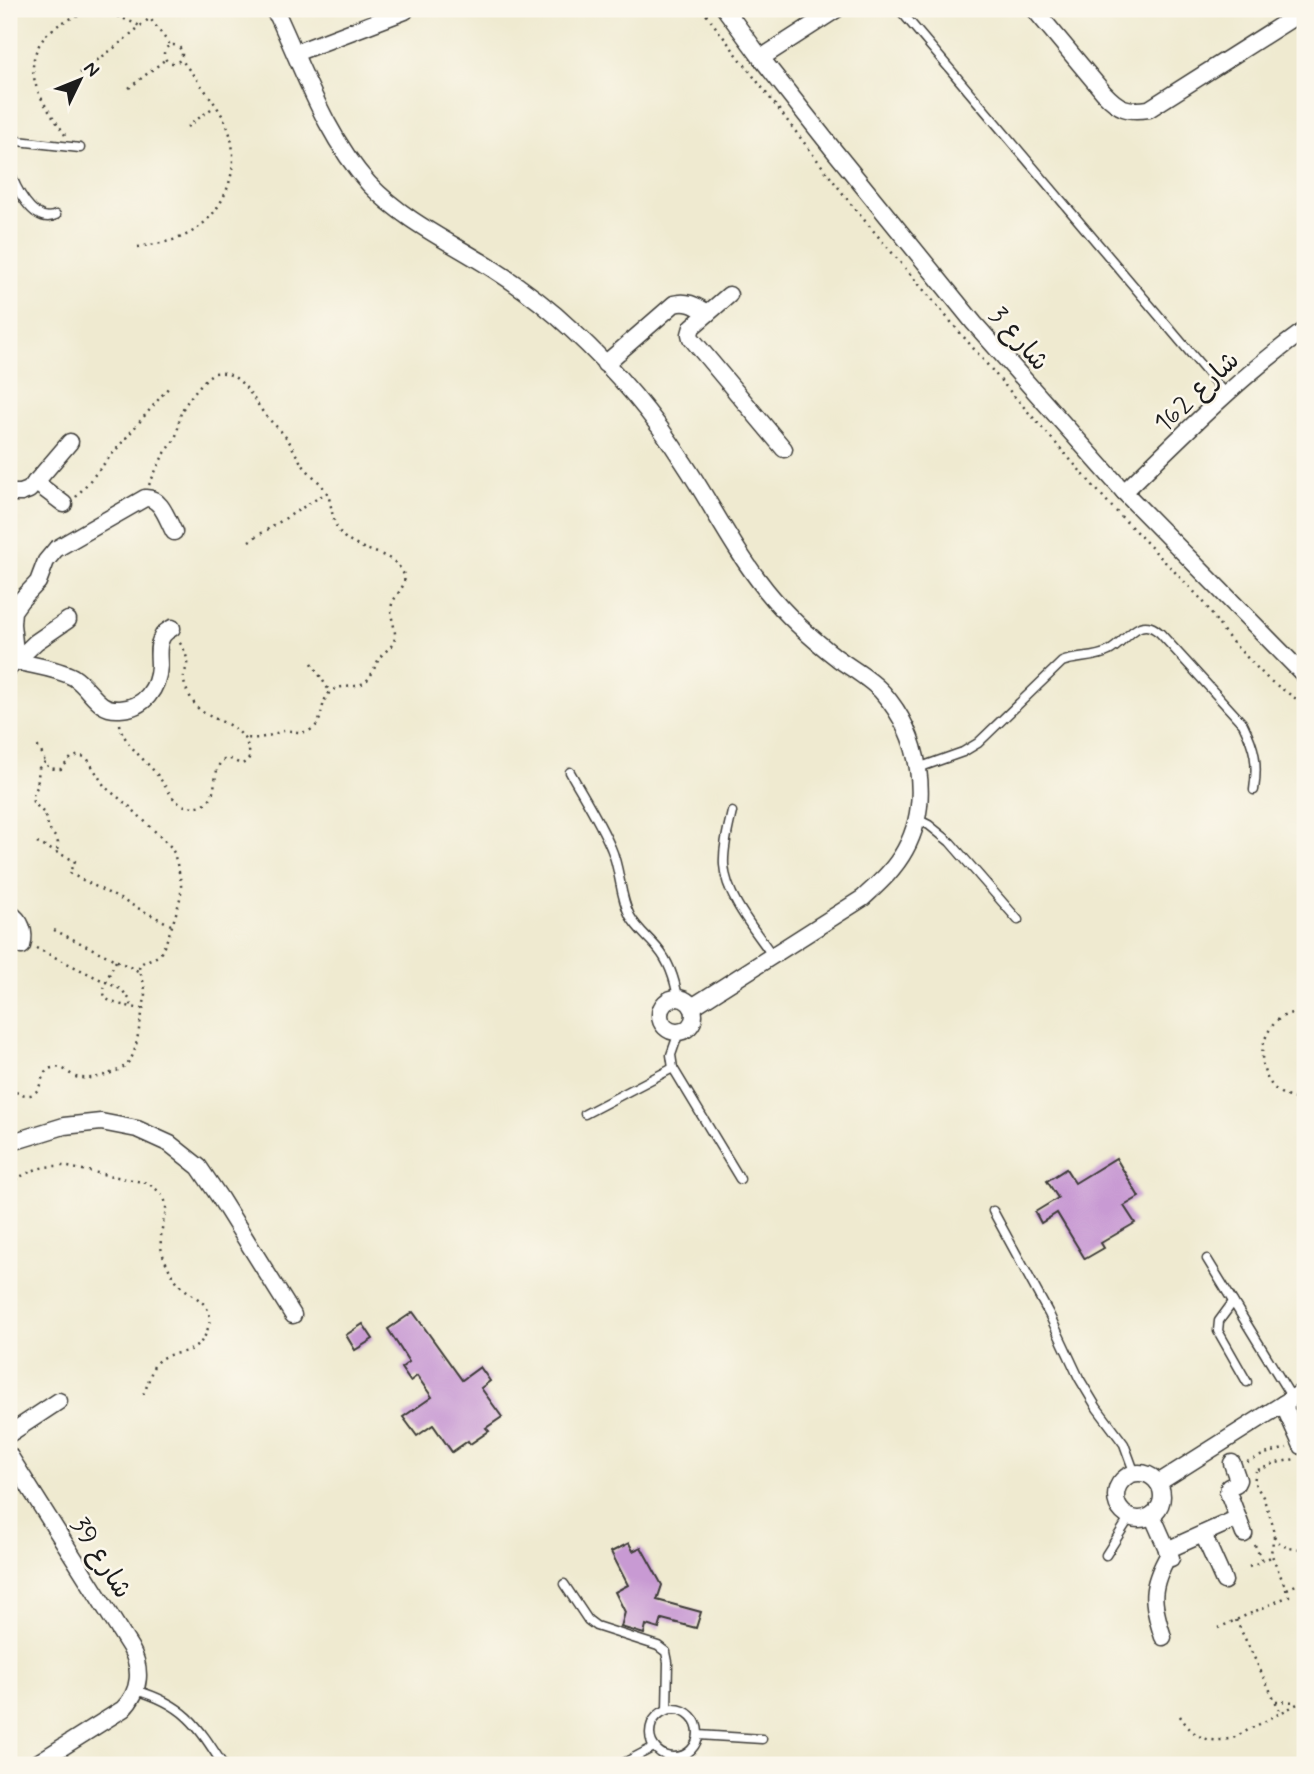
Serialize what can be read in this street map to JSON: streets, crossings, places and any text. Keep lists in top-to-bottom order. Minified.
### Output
{"streets":{"street":["شارع 3","شارع 162","شارع 39"]},"crossings":[["شارع 3","شارع 162"]],"north":"top right"}
